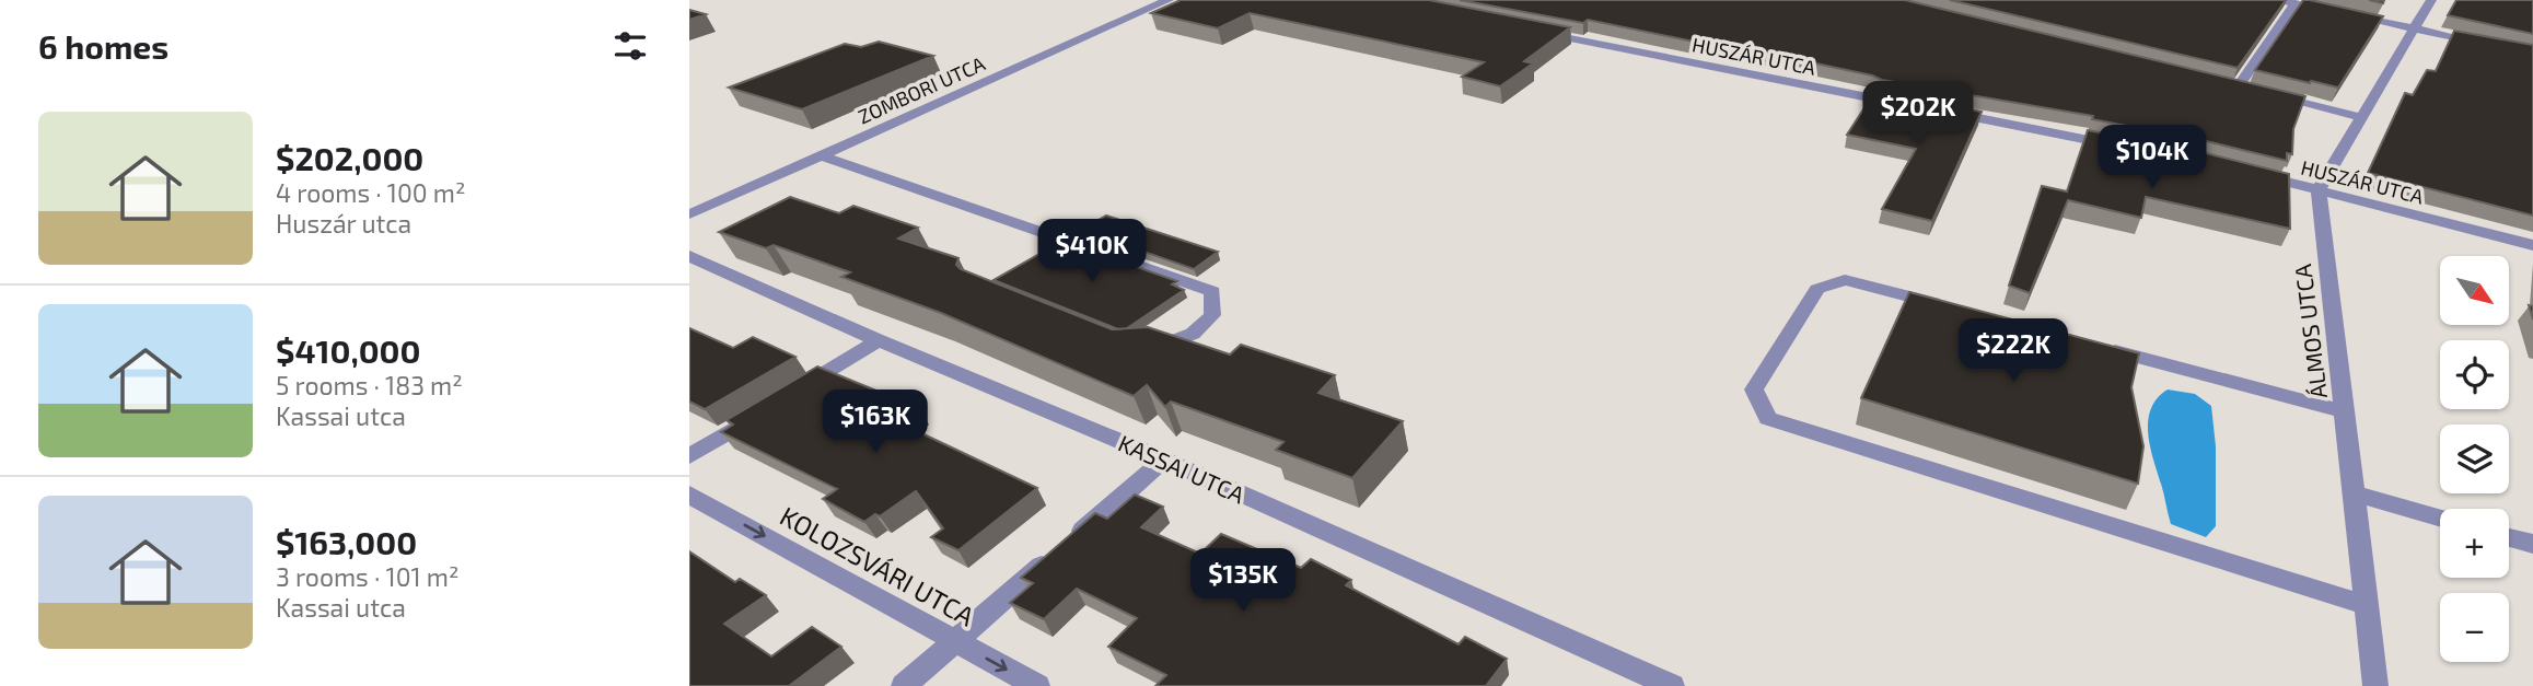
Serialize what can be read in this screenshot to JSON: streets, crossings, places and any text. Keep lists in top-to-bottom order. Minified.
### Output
{"streets":{"street":["HUSZÁR UTCA","ZOMBORI UTCA","ÁLMOS UTCA","KASSAI UTCA","KOLOZSVÁRI UTCA"]},"crossings":[["HUSZÁR UTCA","ÁLMOS UTCA"]],"one_way":["KOLOZSVÁRI UTCA"],"north":"bottom right","page":{"heading":"6 homes","price":["$202K","$104K","$410K","$222K","$163K","$135K"],"list":[{"name":"$202,000","note":"4 rooms · 100 m² · Huszár utca"},{"name":"$410,000","note":"5 rooms · 183 m² · Kassai utca"},{"name":"$163,000","note":"3 rooms · 101 m² · Kassai utca"}],"map_buttons":["+","−"]}}
